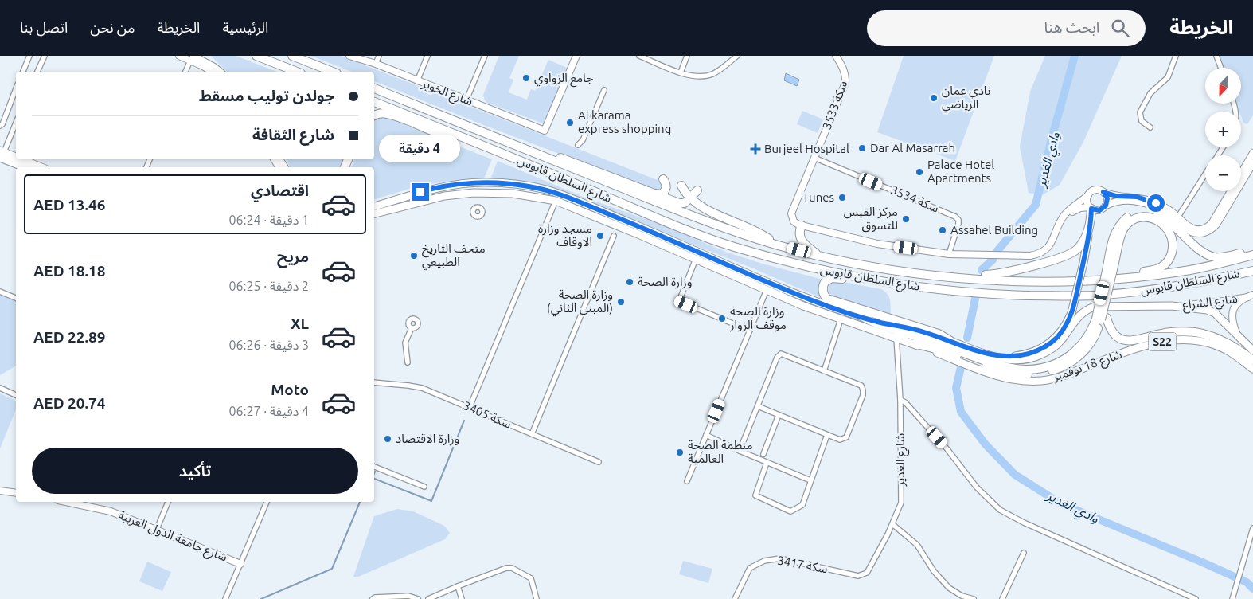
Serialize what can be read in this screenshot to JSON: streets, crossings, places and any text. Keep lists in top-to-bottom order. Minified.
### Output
{"streets":{"highway":["شارع السلطان قابوس"],"main road":["S22","شارع 18 نوفمبر"],"street":["شارع الخوير","سكة 3533","سكة 3534","شارع الشراع","سكة 3405","شارع الغدير","شارع جامعة الدول العربية","سكة 3417"]},"crossings":[["سكة 3533","سكة 3534"],["شارع 18 نوفمبر","شارع الغدير"],["شارع الغدير","سكة 3417"]],"water":["وادي الغدير"],"places":{"other":["جامع الزواوي","نادي عمان الرياضي","Al karama express shopping","Dar Al Masarrah","Palace Hotel Apartments","Tunes","مركز القيس للتسوق","Assahel Building","مسجد وزارة الاوقاف","متحف التاريخ الطبيعي","وزارة الصحة","وزارة الصحة (المبنى الثاني)","وزارة الصحة موقف الزوار","وزارة الاقتصاد","منطمة الصحة العالمية"],"health":["Burjeel Hospital"]},"north":"bottom","page":{"header":"الخريطة","search":"ابحث هنا","nav":["الرئيسية","الخريطة","من نحن","اتصل بنا"],"map_buttons":["+","−"],"banner":["جولدن توليب مسقط","شارع الثقافة"],"bubble":"4 دقيقة","list":[{"name":"اقتصادي","note":"1 دقيقة · 06:24","value":"AED 13.46"},{"name":"مريح","note":"2 دقيقة · 06:25","value":"AED 18.18"},{"name":"XL","note":"3 دقيقة · 06:26","value":"AED 22.89"},{"name":"Moto","note":"4 دقيقة · 06:27","value":"AED 20.74"}],"buttons":"تأكيد"}}
